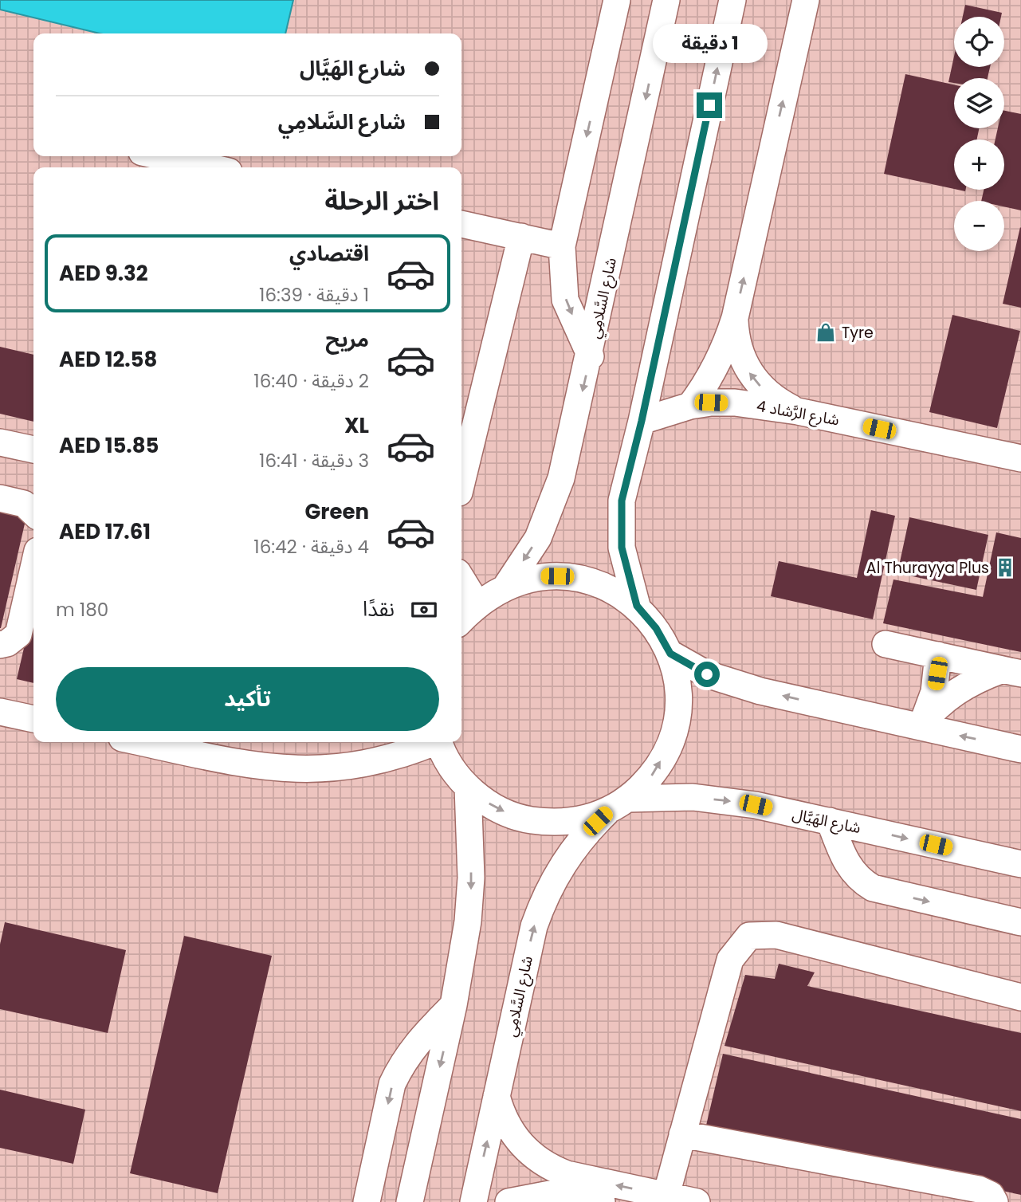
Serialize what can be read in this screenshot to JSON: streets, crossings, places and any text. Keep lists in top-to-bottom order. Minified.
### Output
{"streets":{"street":["شارع السَّلامِي","شارع الرَّشاد 4","شارع الهَيَّال"]},"crossings":[["شارع السَّلامِي","شارع الهَيَّال"]],"places":{"shop":["Tyre"],"building":["Al Thurayya Plus"]},"page":{"map_buttons":["+","−"],"bubble":"1 دقيقة","banner":["شارع الهَيَّال","شارع السَّلامِي"],"heading":"اختر الرحلة","list":[{"name":"اقتصادي","note":"1 دقيقة · 16:39","value":"AED 9.32"},{"name":"مريح","note":"2 دقيقة · 16:40","value":"AED 12.58"},{"name":"XL","note":"3 دقيقة · 16:41","value":"AED 15.85"},{"name":"Green","note":"4 دقيقة · 16:42","value":"AED 17.61"}],"pay":["نقدًا","180 m"],"buttons":"تأكيد"}}
